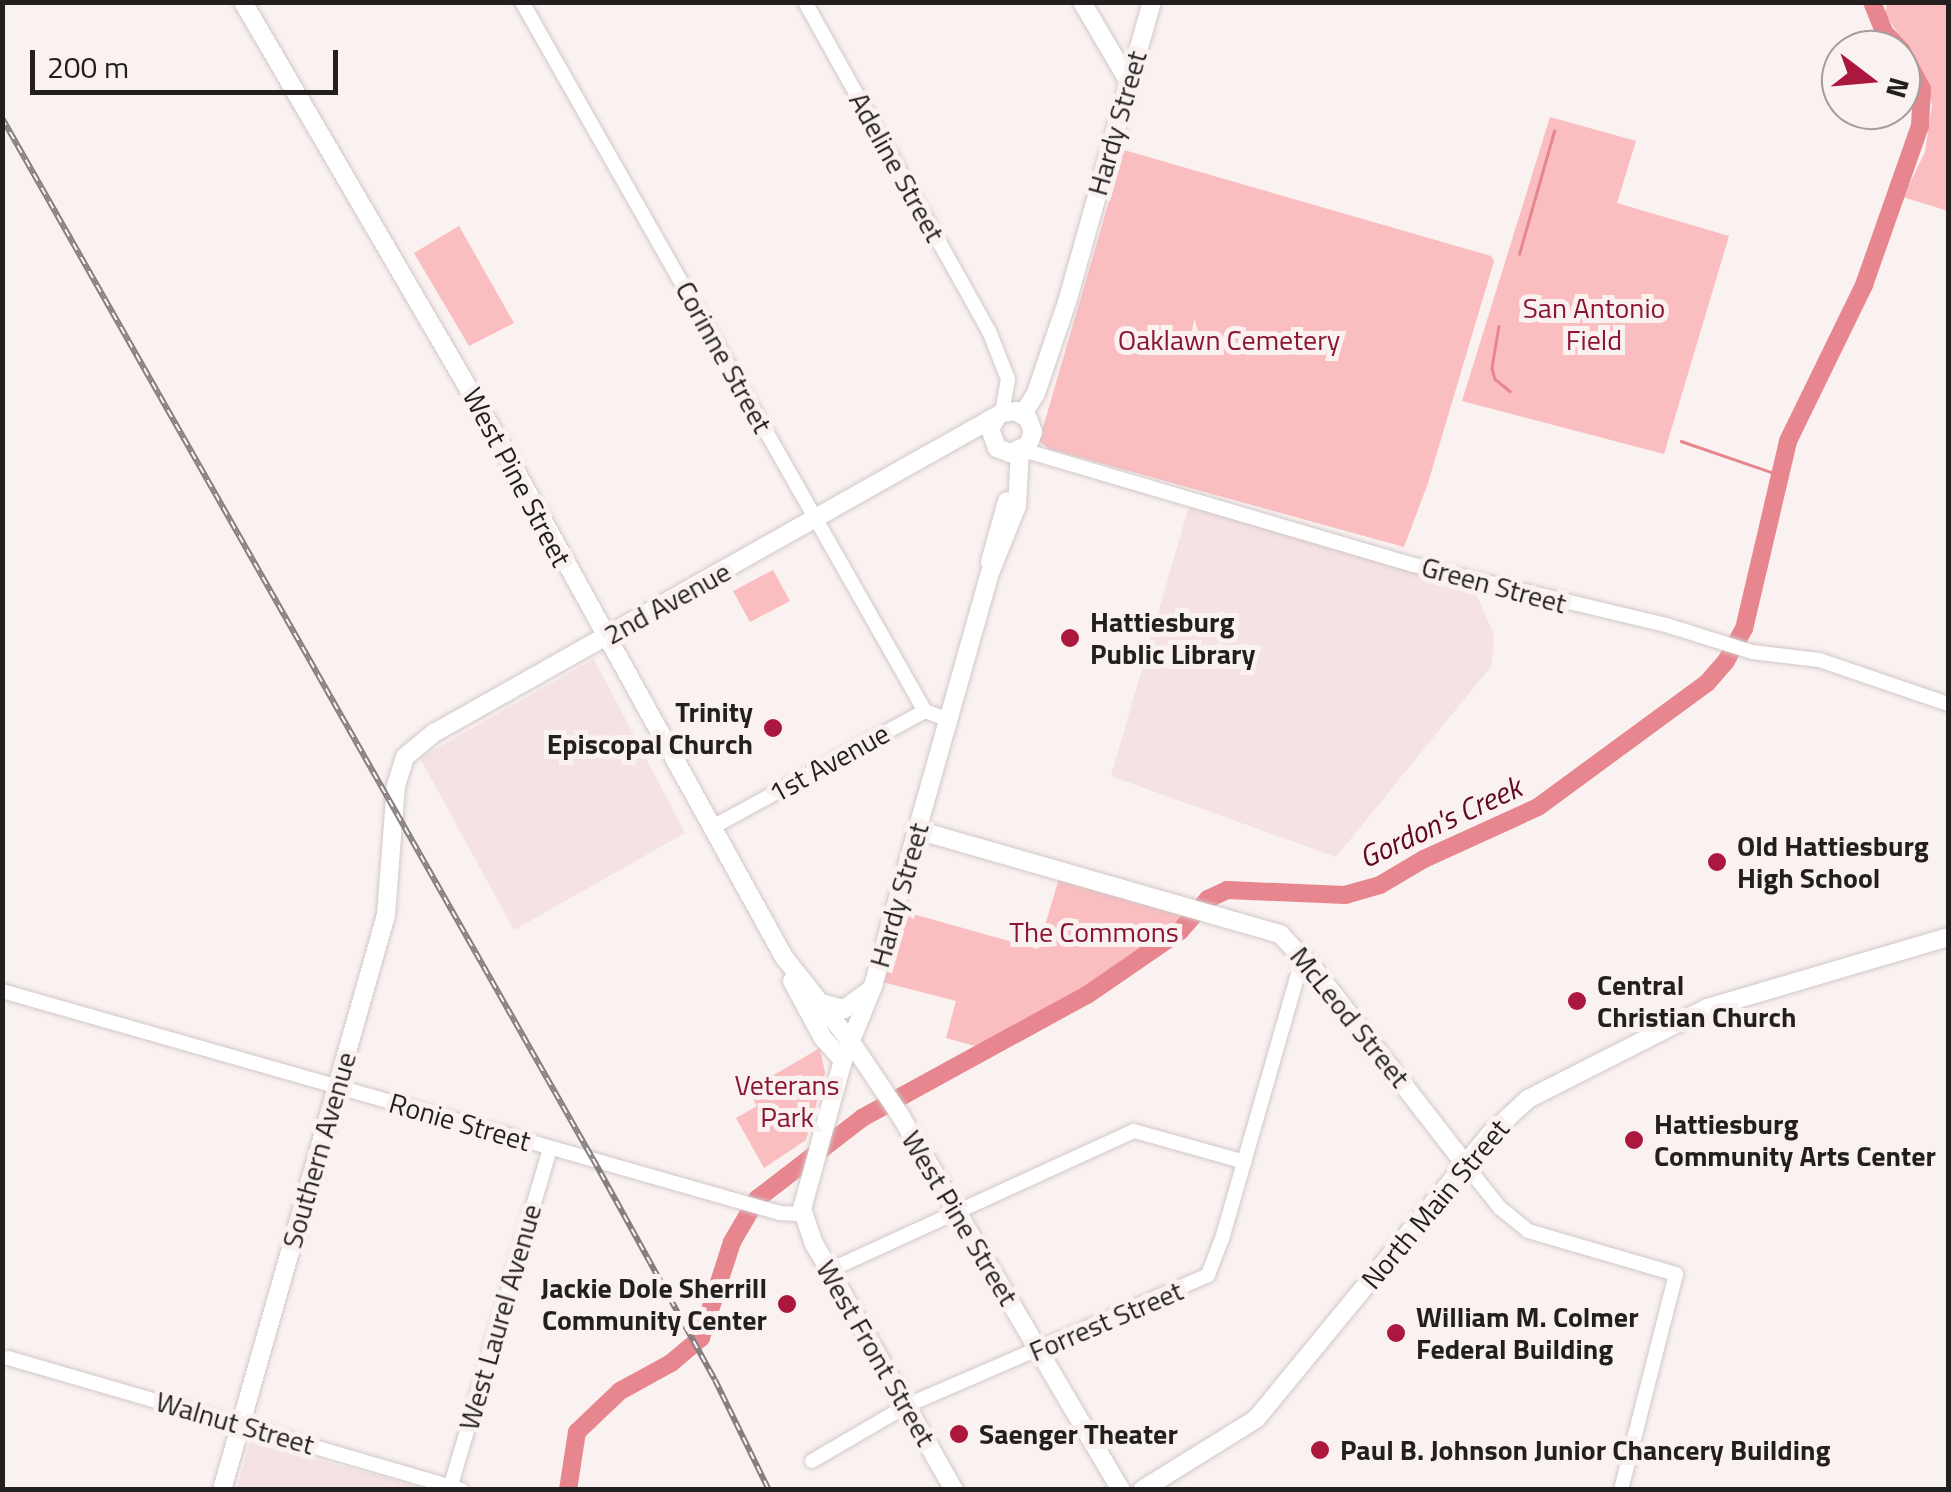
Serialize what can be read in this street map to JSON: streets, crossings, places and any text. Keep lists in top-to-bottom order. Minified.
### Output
{"streets":{"main road":["Hardy Street","West Pine Street","2nd Avenue","McLeod Street","Southern Avenue","North Main Street","West Front Street"],"street":["Adeline Street","Corinne Street","Green Street","1st Avenue","Ronie Street","West Laurel Avenue","Forrest Street","Walnut Street"]},"crossings":[["Hardy Street","Adeline Street"],["Hardy Street","West Pine Street"],["Hardy Street","Green Street"],["Hardy Street","2nd Avenue"],["Hardy Street","McLeod Street"],["Hardy Street","Ronie Street"],["Hardy Street","West Front Street"],["Adeline Street","2nd Avenue"],["Corinne Street","2nd Avenue"],["Corinne Street","1st Avenue"],["West Pine Street","2nd Avenue"],["West Pine Street","1st Avenue"],["West Pine Street","Forrest Street"],["2nd Avenue","Southern Avenue"],["McLeod Street","North Main Street"],["McLeod Street","Forrest Street"],["Ronie Street","Southern Avenue"],["Ronie Street","West Laurel Avenue"],["Ronie Street","West Front Street"],["Southern Avenue","Walnut Street"],["West Laurel Avenue","Walnut Street"],["Forrest Street","West Front Street"]],"water":["Gordon's Creek"],"parks":["San Antonio Field","Oaklawn Cemetery","The Commons","Veterans Park"],"places":["Hattiesburg Public Library","Trinity Episcopal Church","Old Hattiesburg High School","Central Christian Church","Hattiesburg Community Arts Center","Jackie Dole Sherrill Community Center","William M. Colmer Federal Building","Saenger Theater","Paul B. Johnson Junior Chancery Building"],"scale_bar":"200 m","north":"right"}
